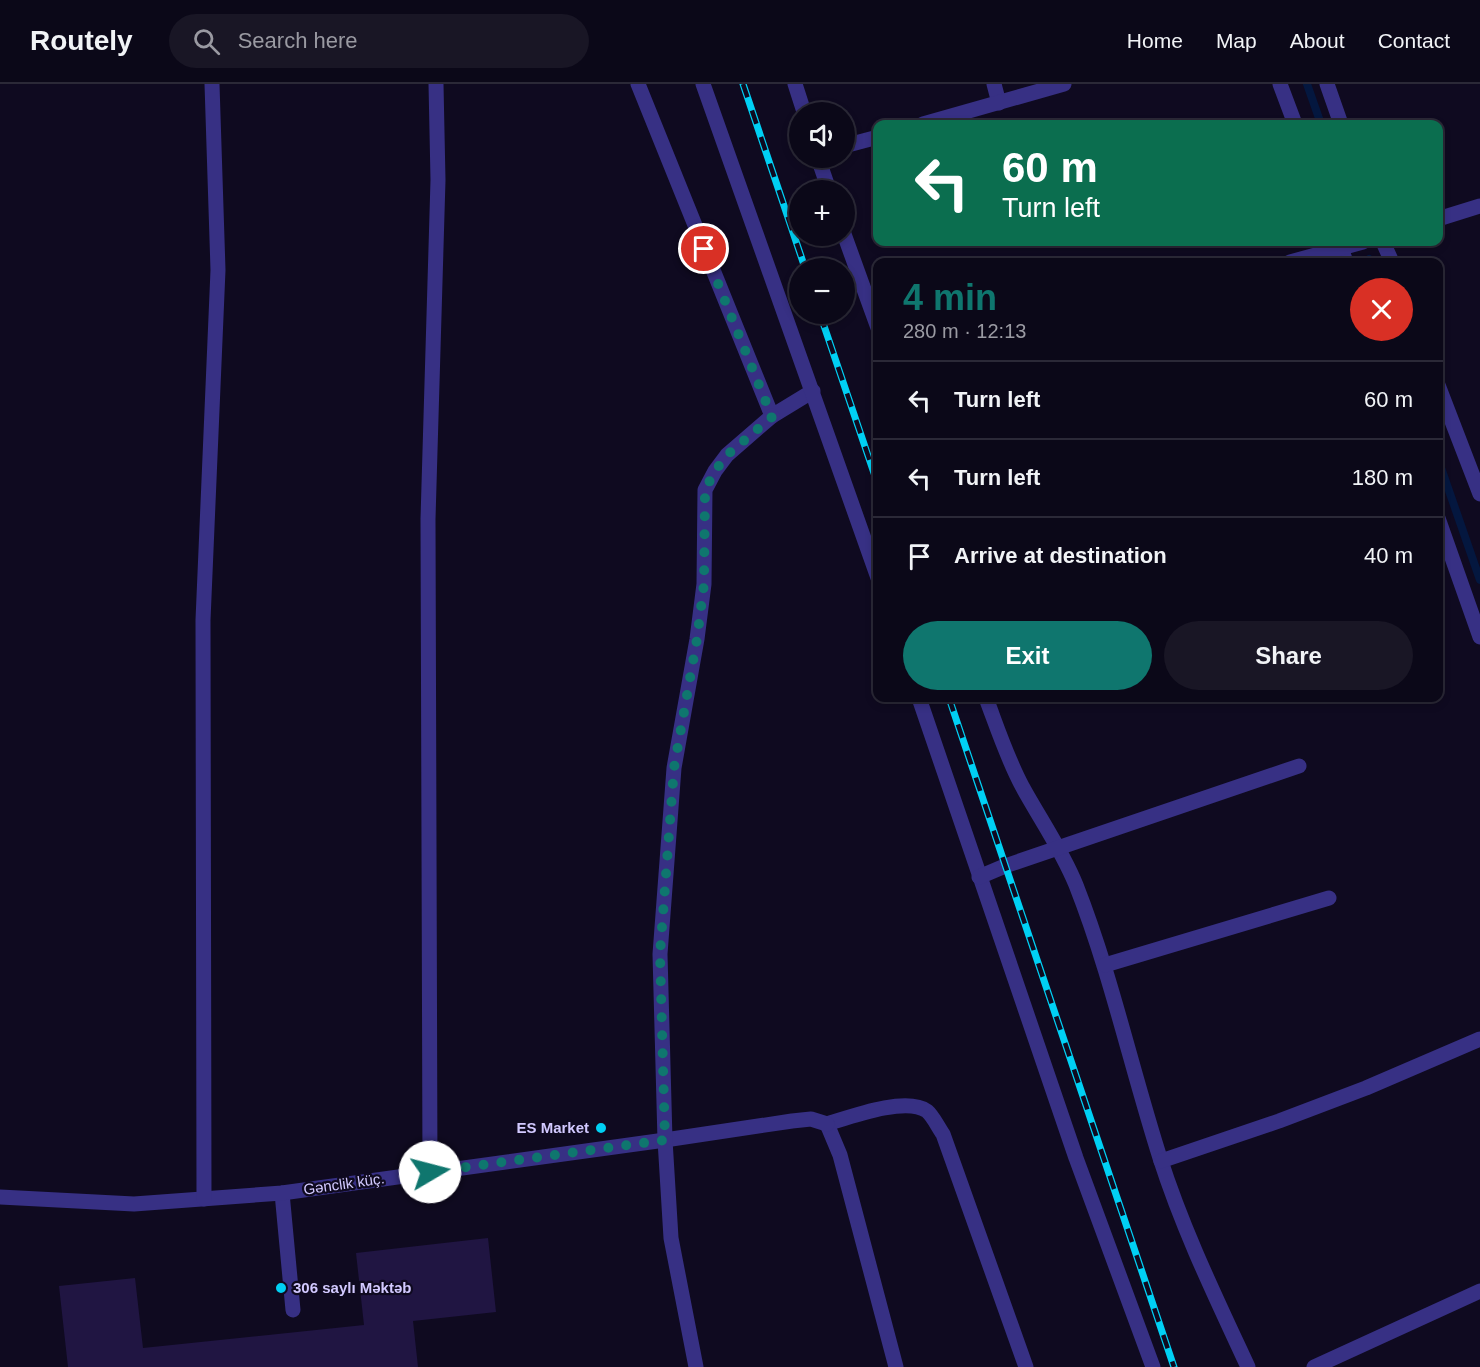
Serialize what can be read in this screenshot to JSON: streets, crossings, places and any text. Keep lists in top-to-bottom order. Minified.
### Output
{"streets":{"street":["Gənclik küç."]},"places":["ES Market","306 saylı Məktəb"],"page":{"header":"Routely","search":"Search here","nav":["Home","Map","About","Contact"],"map_buttons":["+","−"],"turn":["60 m","Turn left"],"heading":["4 min","280 m · 12:13"],"list":[{"name":"Turn left","value":"60 m"},{"name":"Turn left","value":"180 m"},{"name":"Arrive at destination","value":"40 m"}],"buttons":["Exit","Share"]}}
